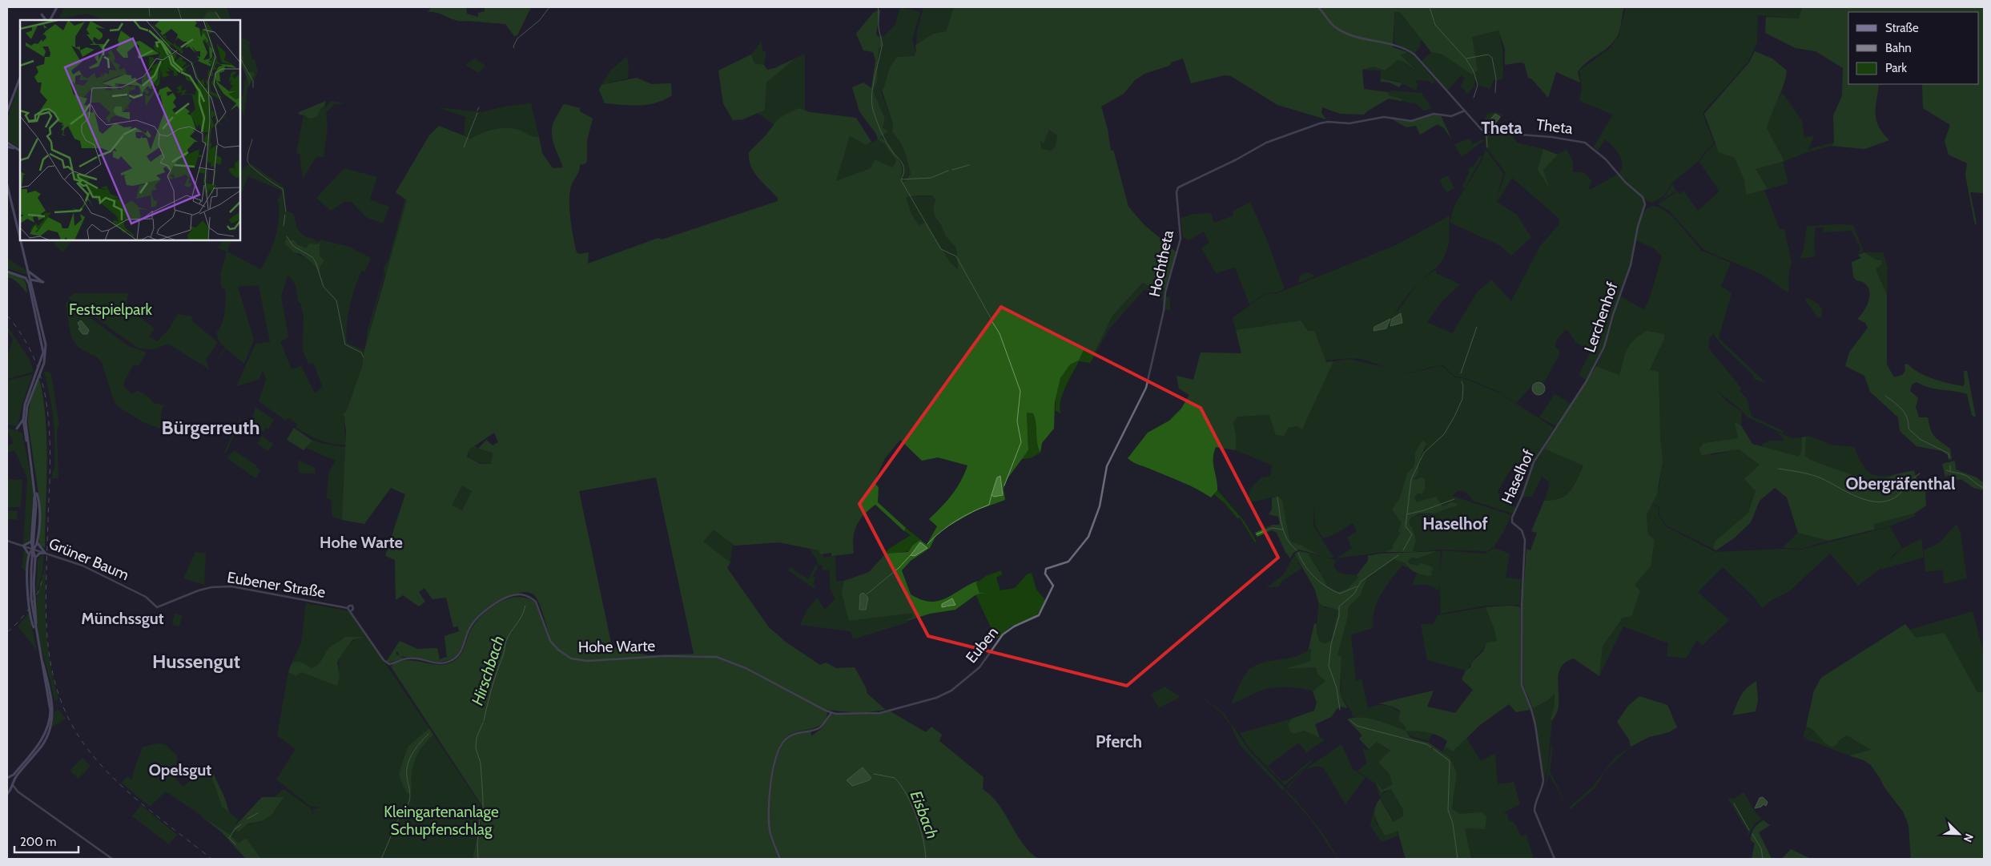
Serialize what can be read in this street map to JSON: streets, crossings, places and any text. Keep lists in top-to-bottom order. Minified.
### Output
{"streets":{"street":["Theta","Hochtheta","Lerchenhof","Haselhof","Grüner Baum","Eubener Straße","Euben","Hohe Warte"]},"crossings":[["Theta","Hochtheta"],["Theta","Lerchenhof"],["Hochtheta","Euben"],["Lerchenhof","Haselhof"],["Grüner Baum","Eubener Straße"],["Eubener Straße","Hohe Warte"],["Euben","Hohe Warte"]],"districts":["Theta","Bürgerreuth","Obergräfenthal","Haselhof","Hohe Warte","Münchssgut","Hussengut","Pferch","Opelsgut"],"water":["Hirschbach","Eisbach"],"parks":["Festspielpark","Kleingartenanlage Schupfenschlag"],"legend":["Straße","Bahn","Park"],"scale_bar":"200 m","north":"bottom right"}
